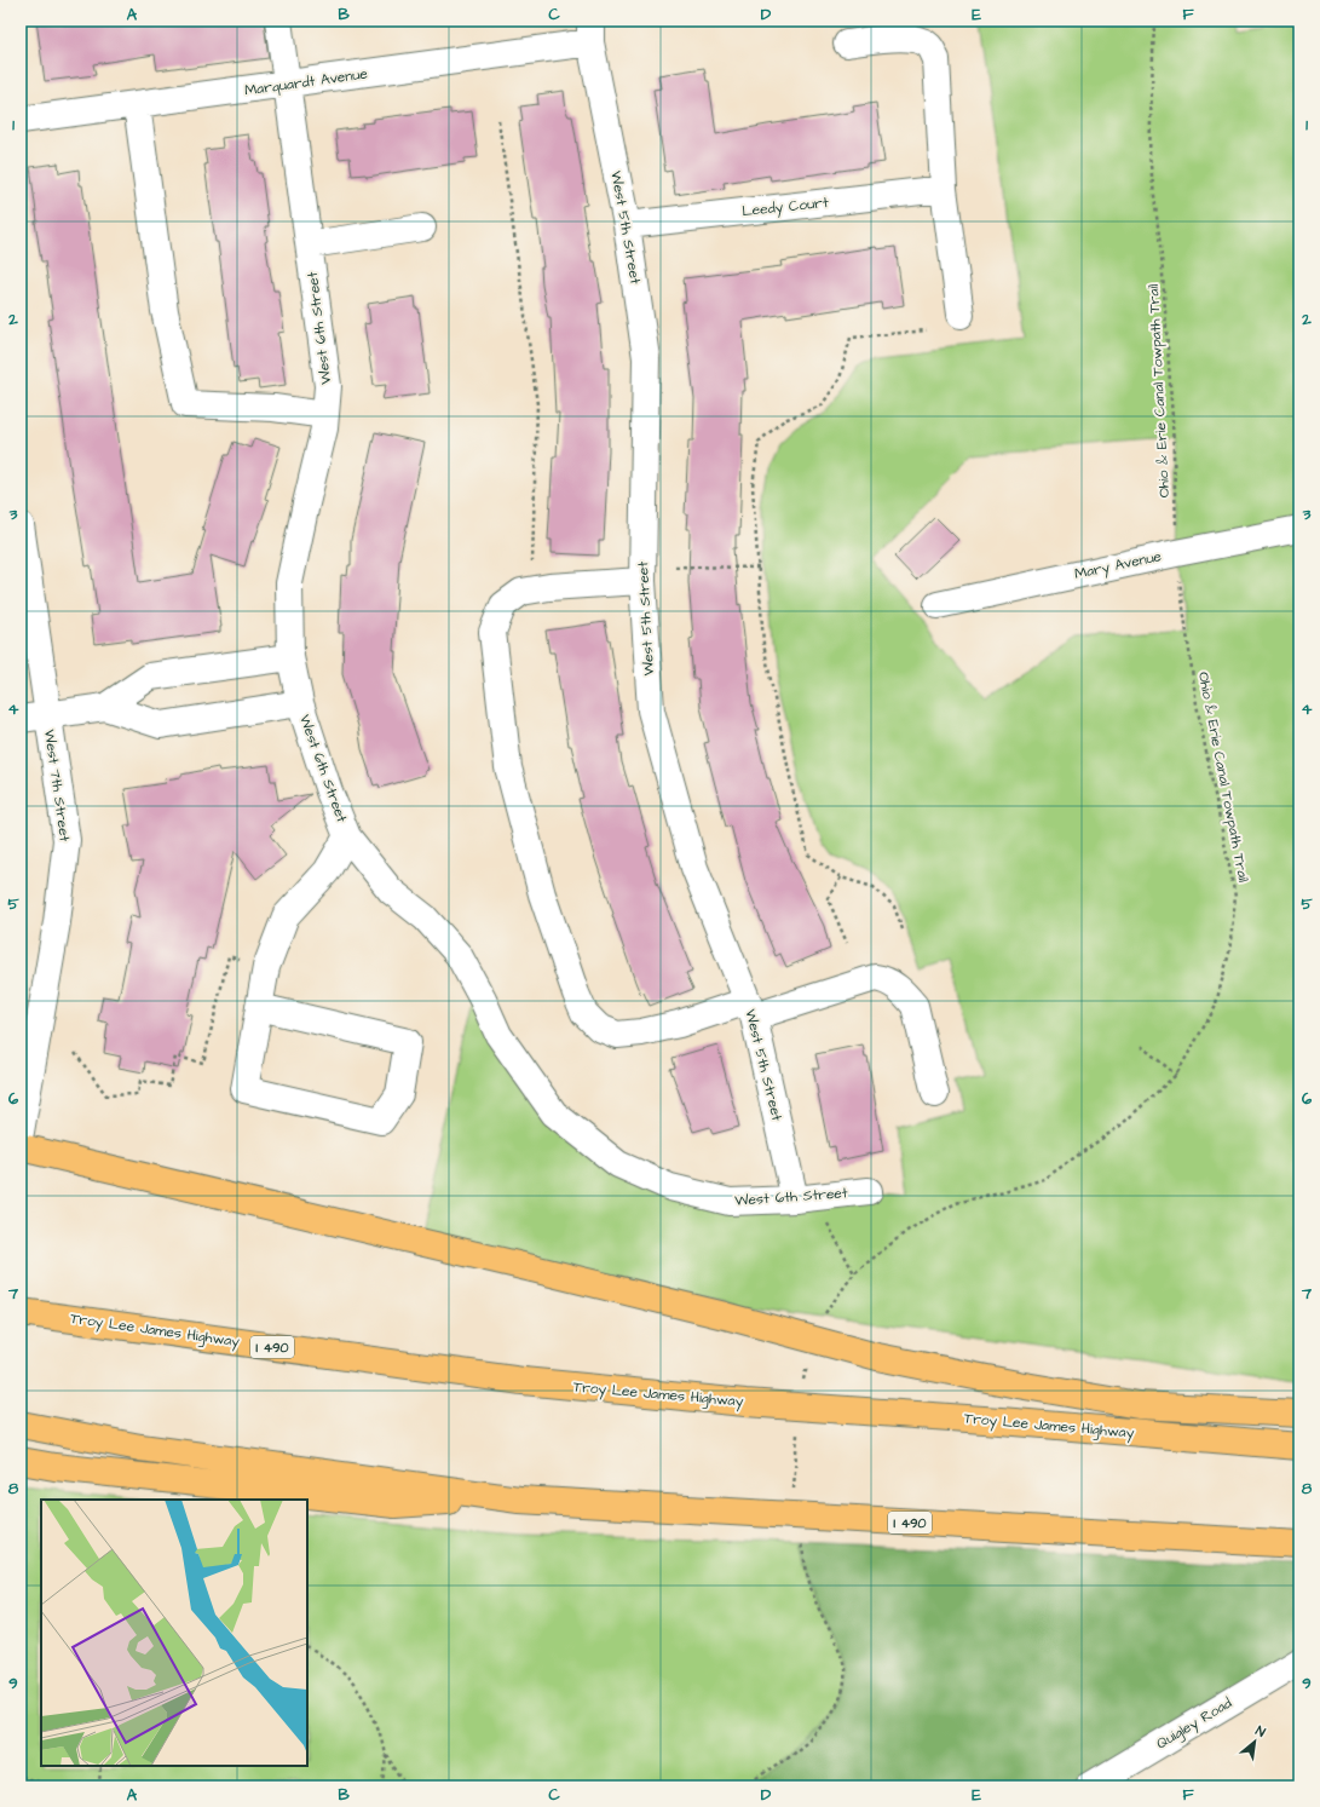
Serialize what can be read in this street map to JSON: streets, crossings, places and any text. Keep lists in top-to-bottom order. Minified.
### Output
{"streets":{"highway":["Troy Lee James Highway","I 490"],"street":["Marquardt Avenue","Leedy Court","West 5th Street","West 6th Street","Mary Avenue","West 7th Street","Quigley Road"],"path":["Ohio & Erie Canal Towpath Trail"]},"crossings":[["Marquardt Avenue","West 5th Street"],["Marquardt Avenue","West 6th Street"],["Leedy Court","West 5th Street"],["West 5th Street","West 6th Street"],["Ohio & Erie Canal Towpath Trail","Mary Avenue"]],"north":"top right","grid":{"columns":["A","B","C","D","E","F"],"rows":["1","2","3","4","5","6","7","8","9"]}}
